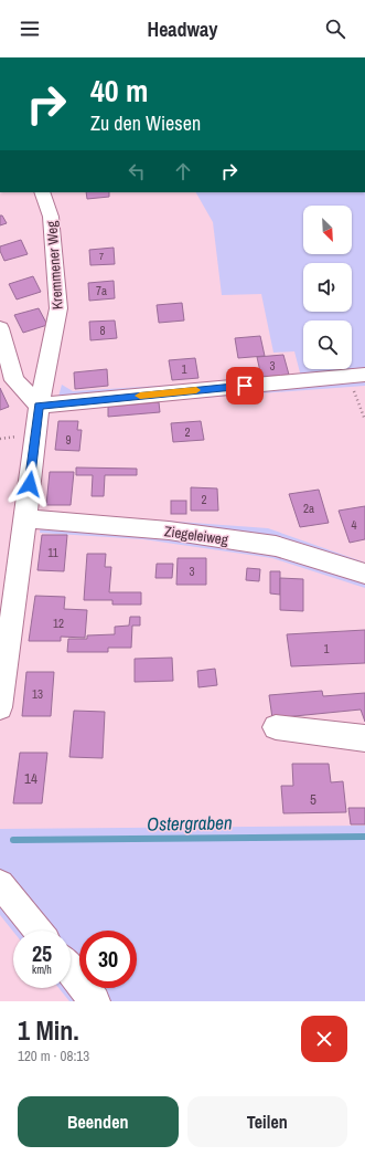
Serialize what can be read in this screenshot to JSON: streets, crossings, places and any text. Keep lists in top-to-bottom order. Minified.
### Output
{"streets":{"street":["Kremmener Weg","Ziegeleiweg"]},"crossings":[["Kremmener Weg","Ziegeleiweg"]],"water":["Ostergraben"],"house_numbers":["7","7a","8","3","1","2","9","2","2a","4","11","3","12","1","13","14","5"],"north":"bottom right","page":{"header":"Headway","turn":["40 m","Zu den Wiesen"],"speed":"25 km/h","limit":"30","heading":["1 Min.","120 m · 08:13"],"buttons":["Beenden","Teilen"]}}
